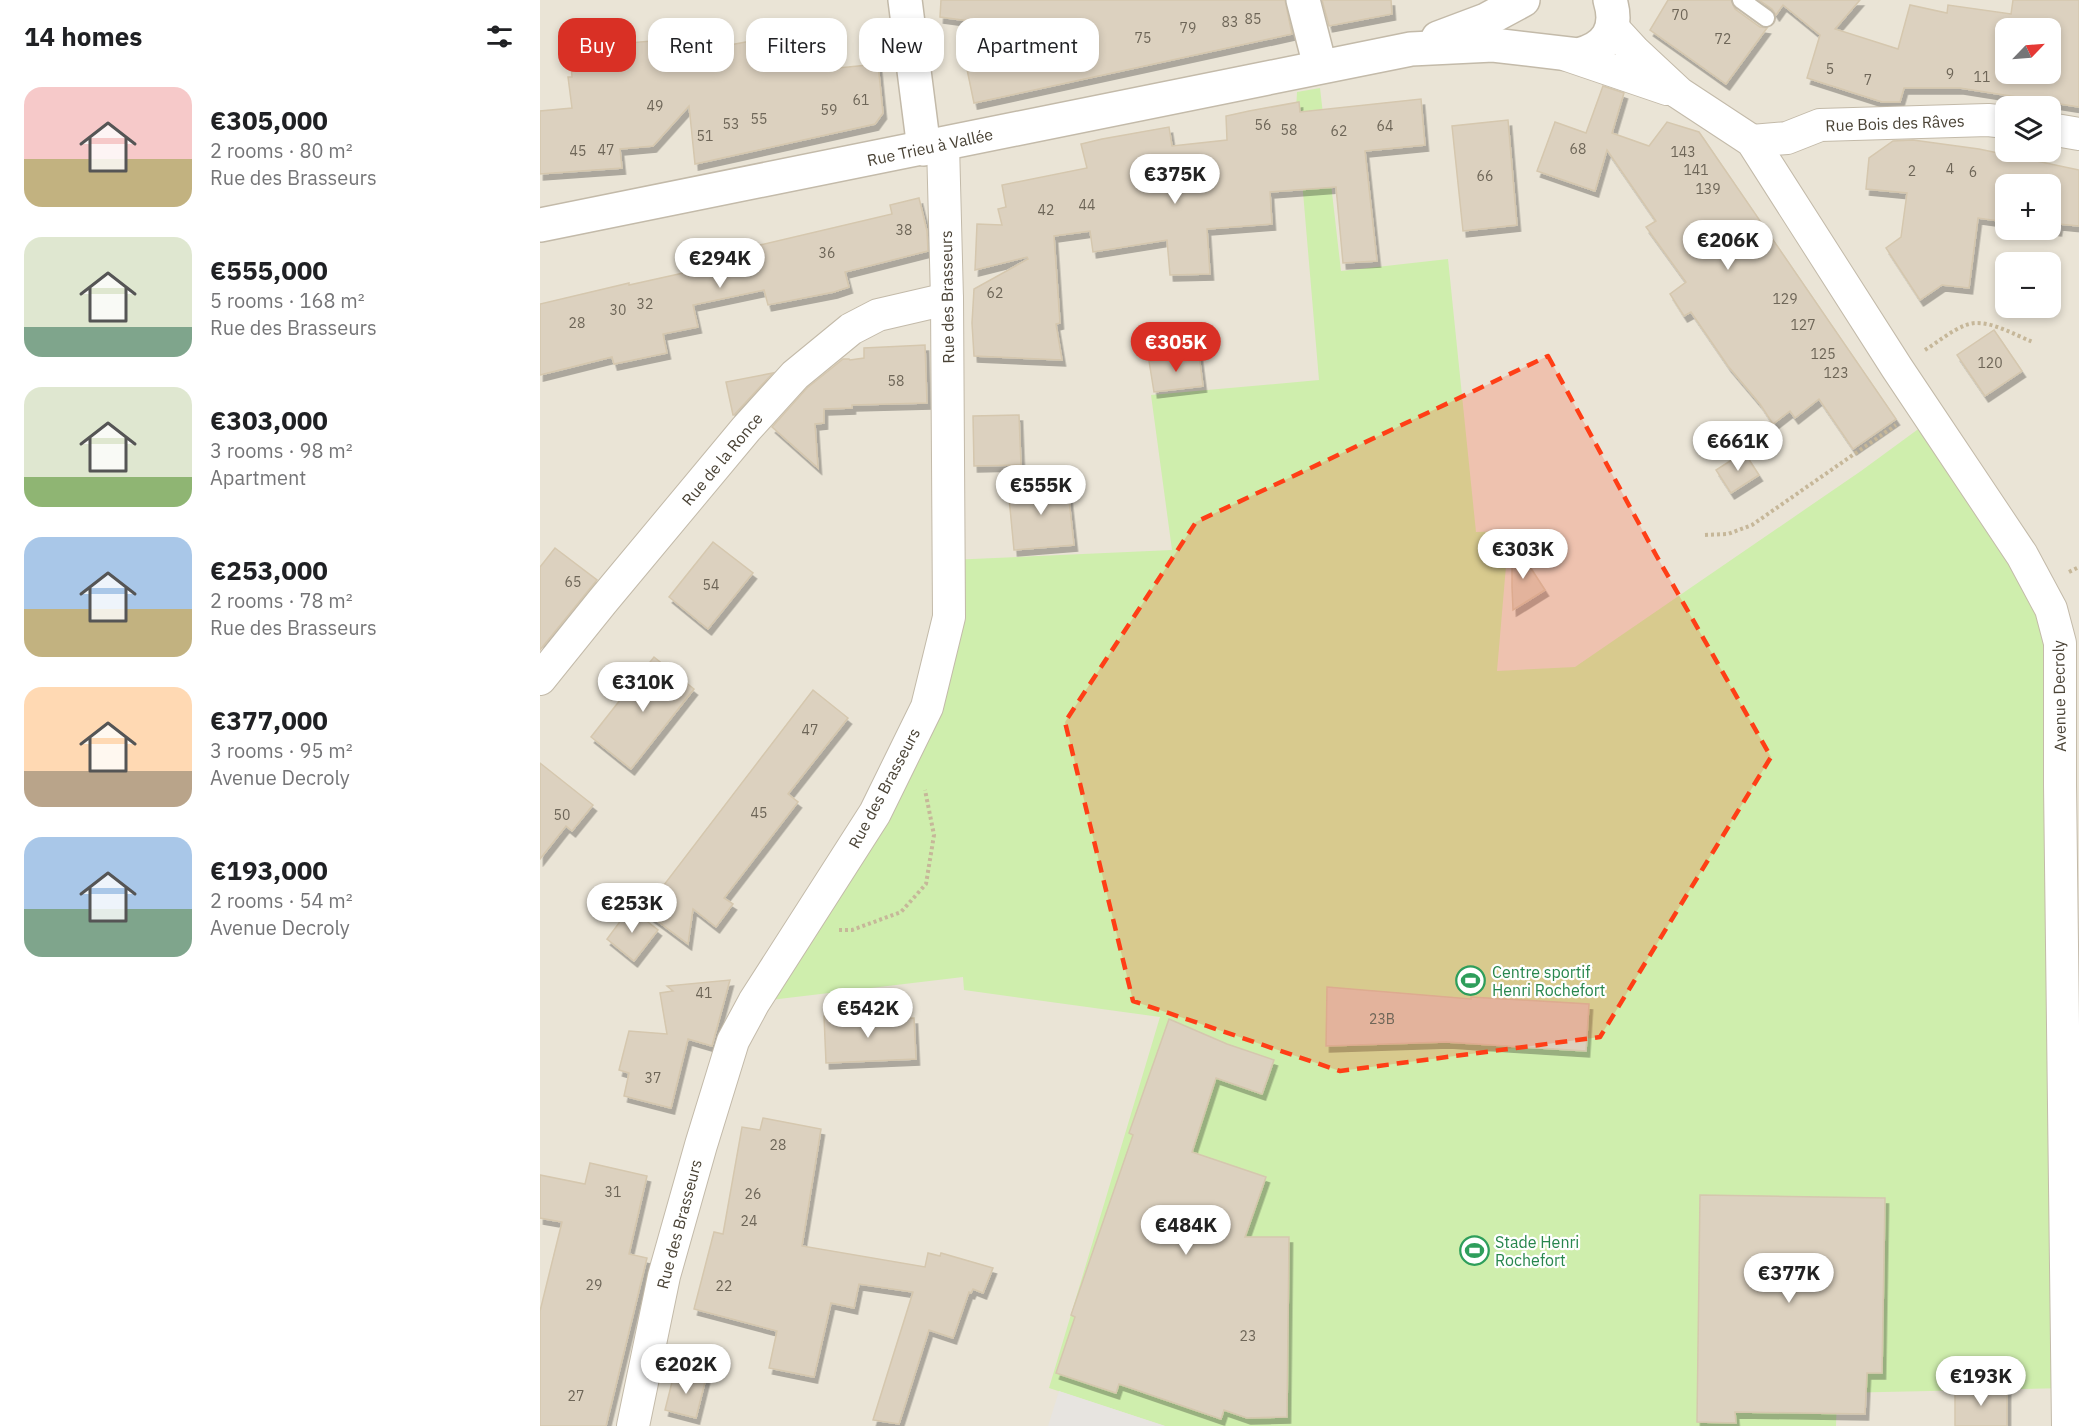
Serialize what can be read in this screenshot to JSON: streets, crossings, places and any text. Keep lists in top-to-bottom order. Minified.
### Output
{"streets":{"street":["Rue Bois des Râves","Rue Trieu à Vallée","Rue des Brasseurs","Rue de la Ronce","Avenue Decroly"]},"crossings":[["Rue Bois des Râves","Avenue Decroly"],["Rue Trieu à Vallée","Rue des Brasseurs"],["Rue des Brasseurs","Rue de la Ronce"]],"places":{"sports":["Centre sportif Henri Rochefort","Stade Henri Rochefort"]},"house_numbers":["70","85","83","79","75","72","5","9","11","7","61","49","59","55","53","56","64","58","62","51","68","47","45","143","4","141","2","6","66","139","44","42","38","36","62","129","32","30","28","127","125","120","123","58","65","54","47","45","50","41","23B","37","28","31","26","24","29","22","23","27"],"north":"top right","page":{"heading":"14 homes","map_buttons":["+","−"],"chip":["Buy","Rent","Filters","New","Apartment"],"list":[{"name":"€305,000","note":"2 rooms · 80 m² · Rue des Brasseurs"},{"name":"€555,000","note":"5 rooms · 168 m² · Rue des Brasseurs"},{"name":"€303,000","note":"3 rooms · 98 m² · Apartment"},{"name":"€253,000","note":"2 rooms · 78 m² · Rue des Brasseurs"},{"name":"€377,000","note":"3 rooms · 95 m² · Avenue Decroly"},{"name":"€193,000","note":"2 rooms · 54 m² · Avenue Decroly"}],"price":["€375K","€206K","€294K","€305K","€661K","€555K","€303K","€310K","€253K","€542K","€484K","€377K","€202K","€193K"]}}
